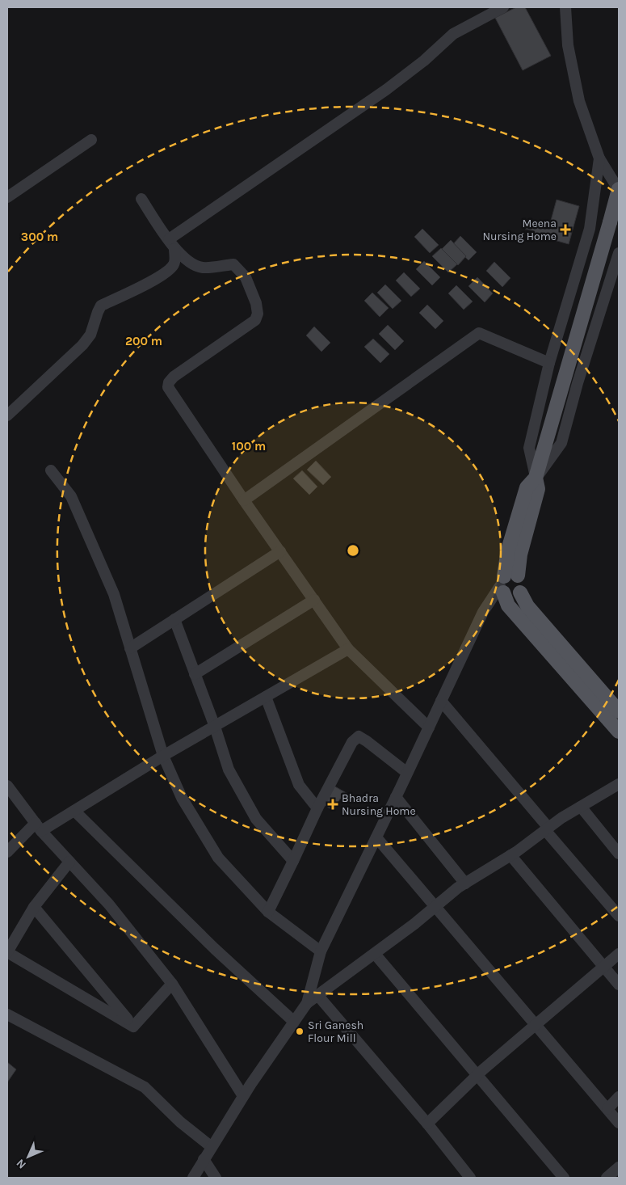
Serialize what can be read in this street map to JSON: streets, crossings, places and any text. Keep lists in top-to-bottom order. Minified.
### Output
{"places":{"health":["Meena Nursing Home","Bhadra Nursing Home"],"other":["Sri Ganesh Flour Mill"]},"north":"bottom left","rings":["300 m","200 m","100 m"]}
